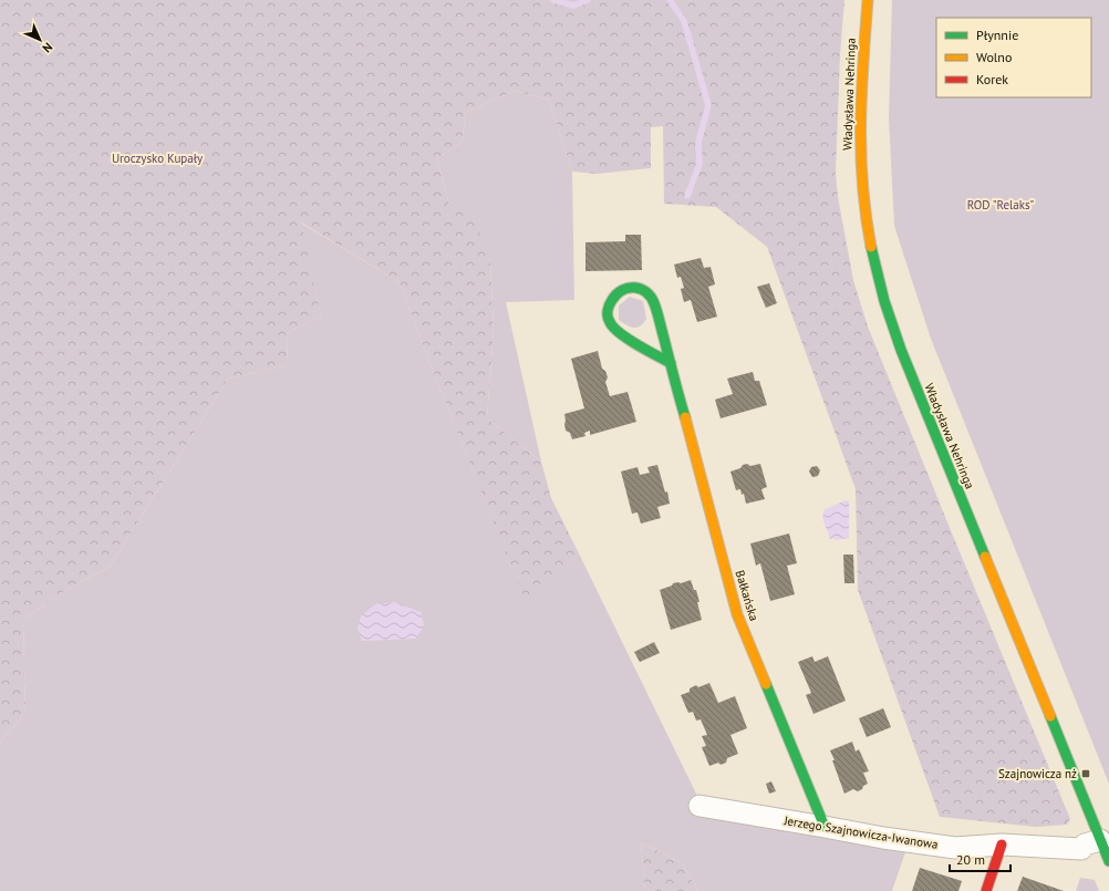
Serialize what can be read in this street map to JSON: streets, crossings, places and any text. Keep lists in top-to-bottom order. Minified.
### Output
{"streets":{"street":["Władysława Nehringa","Bałkańska","Jerzego Szajnowicza-Iwanowa"]},"crossings":[["Władysława Nehringa","Jerzego Szajnowicza-Iwanowa"],["Bałkańska","Jerzego Szajnowicza-Iwanowa"]],"parks":["Uroczysko Kupały","ROD \"Relaks\""],"places":{"transit":["Szajnowicza nż"]},"legend":["Płynnie","Wolno","Korek"],"scale_bar":"20 m","north":"bottom right"}
